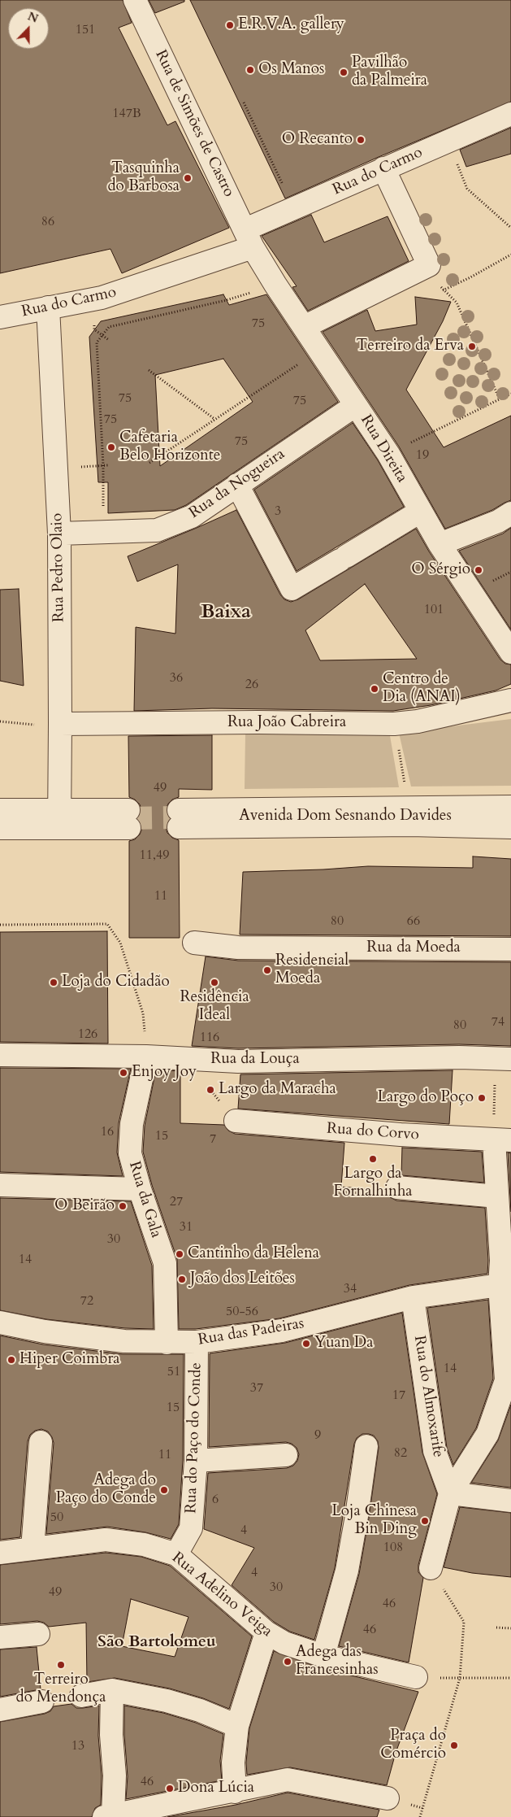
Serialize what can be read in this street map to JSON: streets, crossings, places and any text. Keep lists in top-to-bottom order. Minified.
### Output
{"streets":{"street":["Rua de Simões de Castro","Rua do Carmo","Rua Direita","Rua da Nogueira","Rua Pedro Olaio","Rua João Cabreira","Avenida Dom Sesnando Davides","Rua da Moeda","Rua da Louça","Rua do Corvo","Rua da Gala","Rua das Padeiras","Rua do Almoxarife","Rua do Paço do Conde","Rua Adelino Veiga"]},"crossings":[["Rua de Simões de Castro","Rua do Carmo"],["Rua de Simões de Castro","Rua Direita"],["Rua do Carmo","Rua Direita"],["Rua do Carmo","Rua Pedro Olaio"],["Rua Direita","Rua da Nogueira"],["Rua da Nogueira","Rua Pedro Olaio"],["Rua Pedro Olaio","Rua João Cabreira"],["Rua da Louça","Rua da Gala"],["Rua da Gala","Rua das Padeiras"],["Rua das Padeiras","Rua do Almoxarife"],["Rua das Padeiras","Rua do Paço do Conde"],["Rua do Paço do Conde","Rua Adelino Veiga"]],"districts":["Baixa","São Bartolomeu"],"places":["E.R.V.A. gallery","Os Manos","Pavilhão da Palmeira","O Recanto","Tasquinha do Barbosa","Terreiro da Erva","Cafetaria Belo Horizonte","O Sérgio","Centro de Dia (ANAI)","Residencial Moeda","Loja do Cidadão","Residência Ideal","Enjoy Joy","Largo da Maracha","Largo do Poço","Largo da Fornalhinha","O Beirão","Cantinho da Helena","João dos Leitões","Yuan Da","Hiper Coimbra","Adega do Paço do Conde","Loja Chinesa Bin Ding","Adega das Francesinhas","Terreiro do Mendonça","Praça do Comércio","Dona Lúcia"],"house_numbers":["151","147B","86","75","75","75","75","75","19","3","101","36","26","49","11,49","11","80","66","74","80","126","116","16","15","7","27","31","30","14","34","72","50-56","14","51","37","17","15","9","82","11","6","50","4","108","4","30","49","46","46","13","46"],"north":"top"}
